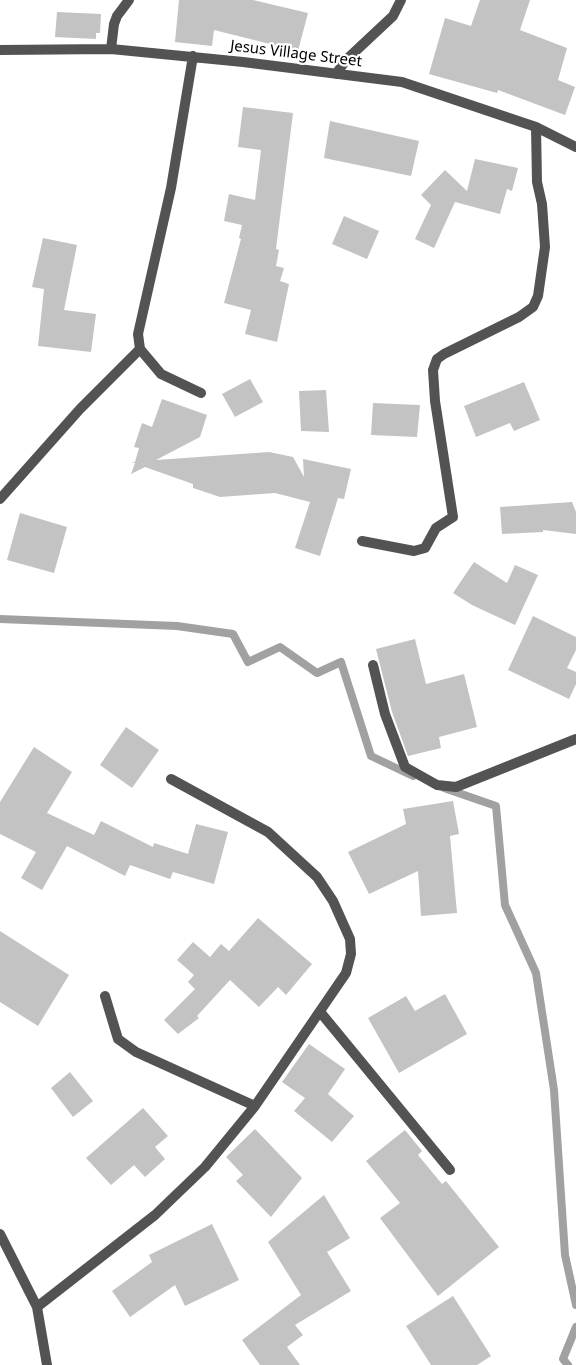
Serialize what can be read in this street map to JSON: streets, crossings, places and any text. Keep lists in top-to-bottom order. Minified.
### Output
{"streets":{"street":["Jesus Village Street"]}}
